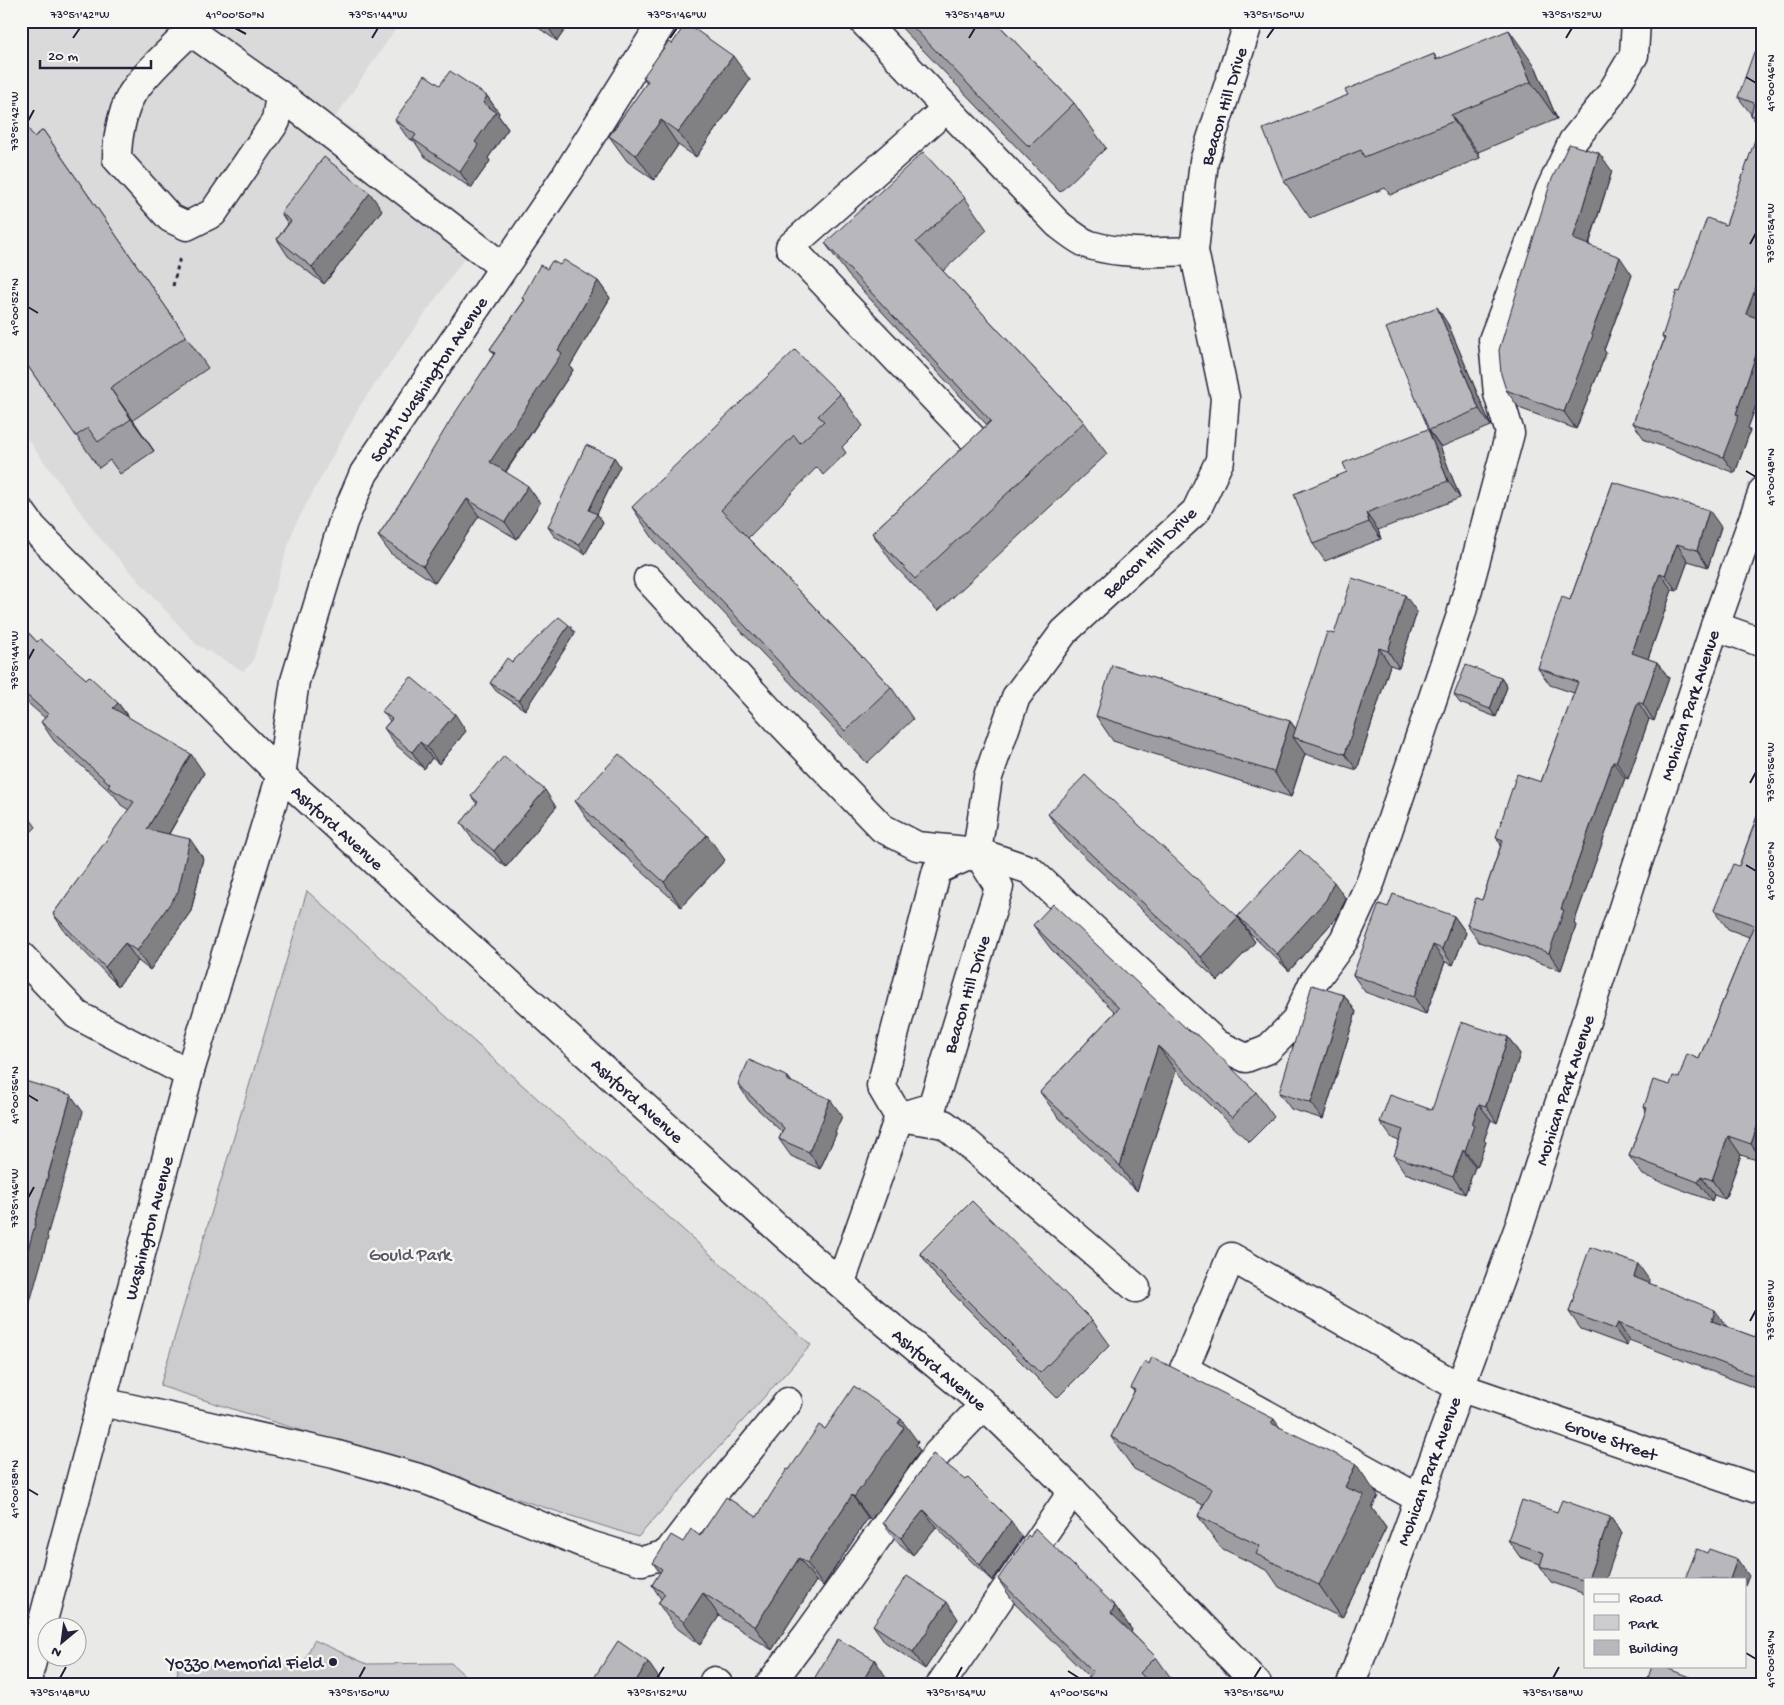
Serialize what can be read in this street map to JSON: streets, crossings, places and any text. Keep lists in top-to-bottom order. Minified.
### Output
{"streets":{"street":["Beacon Hill Drive","South Washington Avenue","Mohican Park Avenue","Ashford Avenue","Washington Avenue","Grove Street"]},"crossings":[["South Washington Avenue","Ashford Avenue"],["South Washington Avenue","Washington Avenue"],["Mohican Park Avenue","Grove Street"],["Ashford Avenue","Washington Avenue"]],"parks":["Gould Park"],"places":["Yozzo Memorial Field"],"legend":["Road","Park","Building"],"scale_bar":"20 m","north":"bottom left","coordinates":["73°51'42\"W","41°00'50\"N","73°51'44\"W","73°51'46\"W","73°51'48\"W","73°51'50\"W","73°51'52\"W","41°00'46\"N","73°51'54\"W","41°00'52\"N","41°00'48\"N","73°51'56\"W","41°00'56\"N","73°51'58\"W","41°00'58\"N","41°00'54\"N"]}
